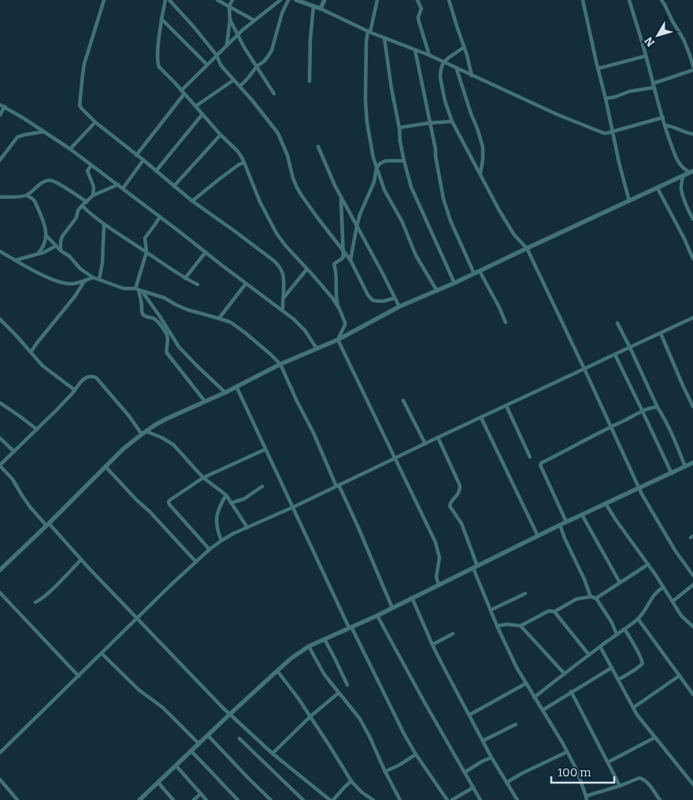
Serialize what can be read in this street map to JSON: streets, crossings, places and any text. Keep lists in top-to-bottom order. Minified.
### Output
{"scale_bar":"100 m","north":"bottom left"}
